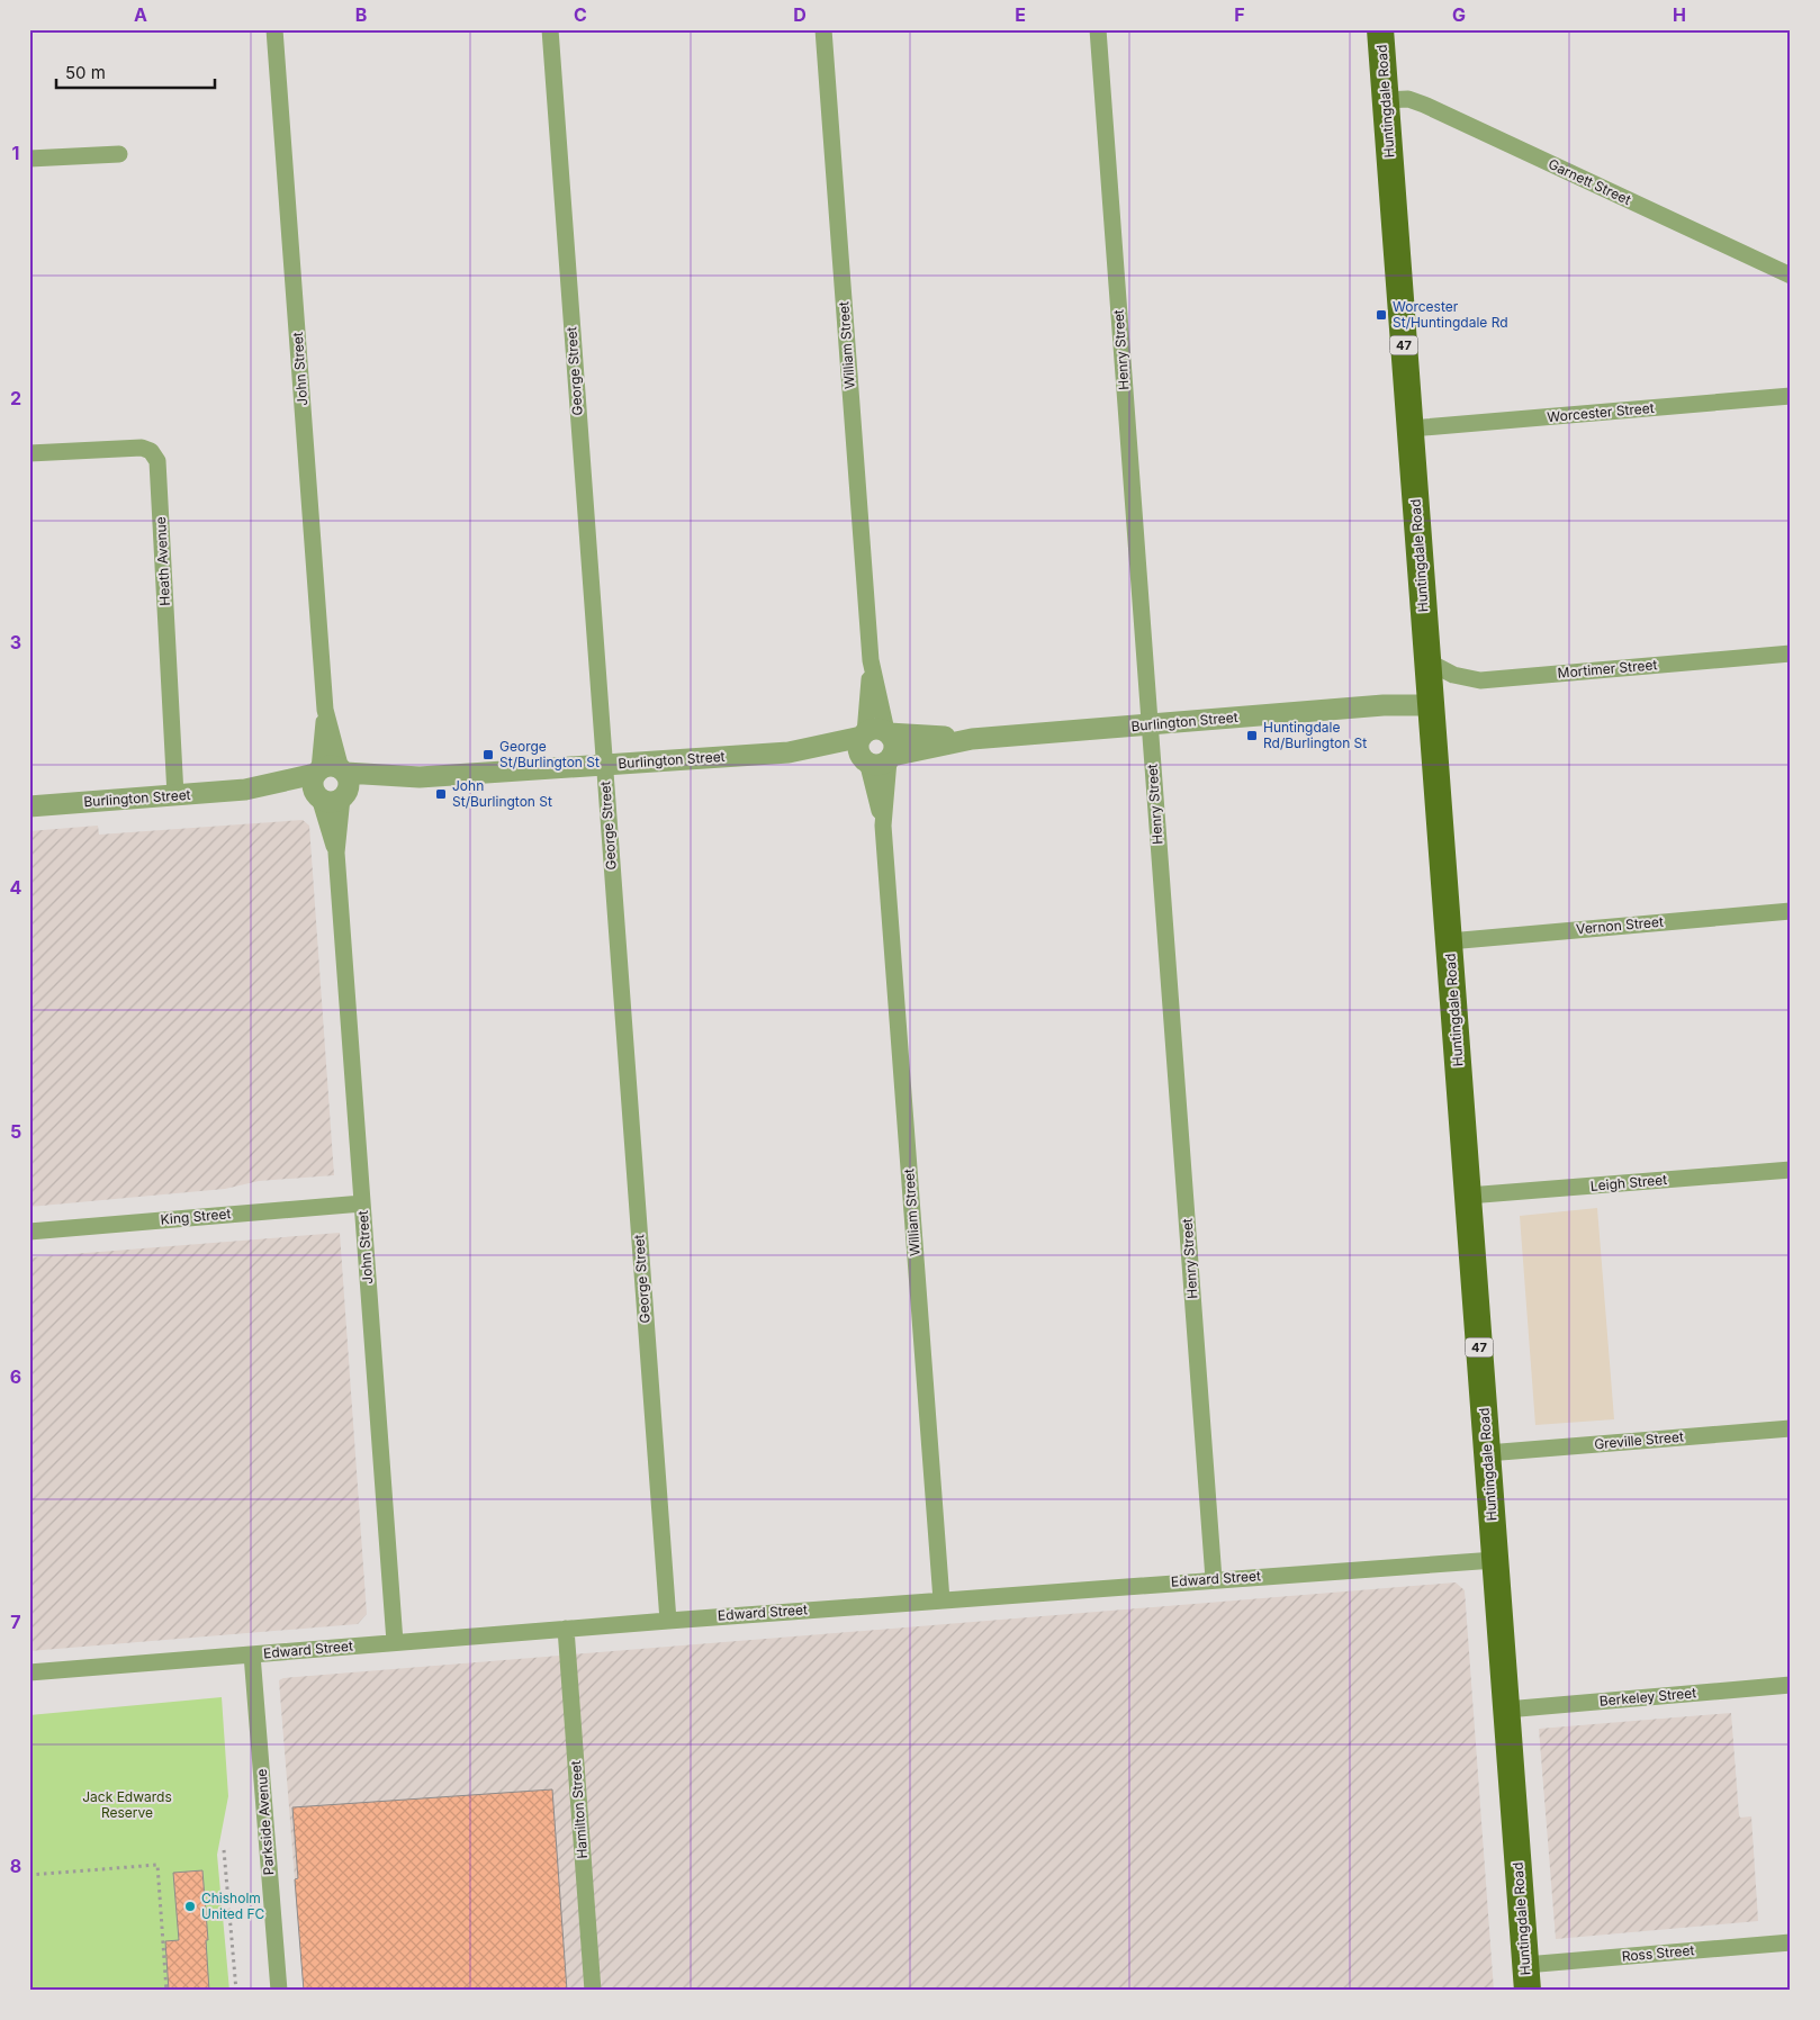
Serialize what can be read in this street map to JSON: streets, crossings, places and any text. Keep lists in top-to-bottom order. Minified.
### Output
{"streets":{"main road":["Huntingdale Road","47"],"street":["Garnett Street","William Street","Henry Street","John Street","George Street","Worcester Street","Heath Avenue","Mortimer Street","Burlington Street","Vernon Street","Leigh Street","King Street","Greville Street","Edward Street","Berkeley Street","Hamilton Street","Parkside Avenue","Ross Street"]},"crossings":[["Huntingdale Road","Garnett Street"],["Huntingdale Road","Worcester Street"],["Huntingdale Road","Mortimer Street"],["Huntingdale Road","Burlington Street"],["Huntingdale Road","Vernon Street"],["Huntingdale Road","Leigh Street"],["Huntingdale Road","Greville Street"],["Huntingdale Road","Edward Street"],["Huntingdale Road","Berkeley Street"],["Huntingdale Road","Ross Street"],["William Street","Burlington Street"],["William Street","Edward Street"],["Henry Street","Burlington Street"],["Henry Street","Edward Street"],["John Street","Burlington Street"],["John Street","King Street"],["John Street","Edward Street"],["George Street","Burlington Street"],["George Street","Edward Street"],["Heath Avenue","Burlington Street"],["Edward Street","Hamilton Street"],["Edward Street","Parkside Avenue"]],"parks":["Jack Edwards Reserve"],"places":{"transit":["Worcester St/Huntingdale Rd","Huntingdale Rd/Burlington St","George St/Burlington St","John St/Burlington St"],"other":["Chisholm United FC"]},"scale_bar":"50 m","grid":{"columns":["A","B","C","D","E","F","G","H"],"rows":["1","2","3","4","5","6","7","8"]}}
